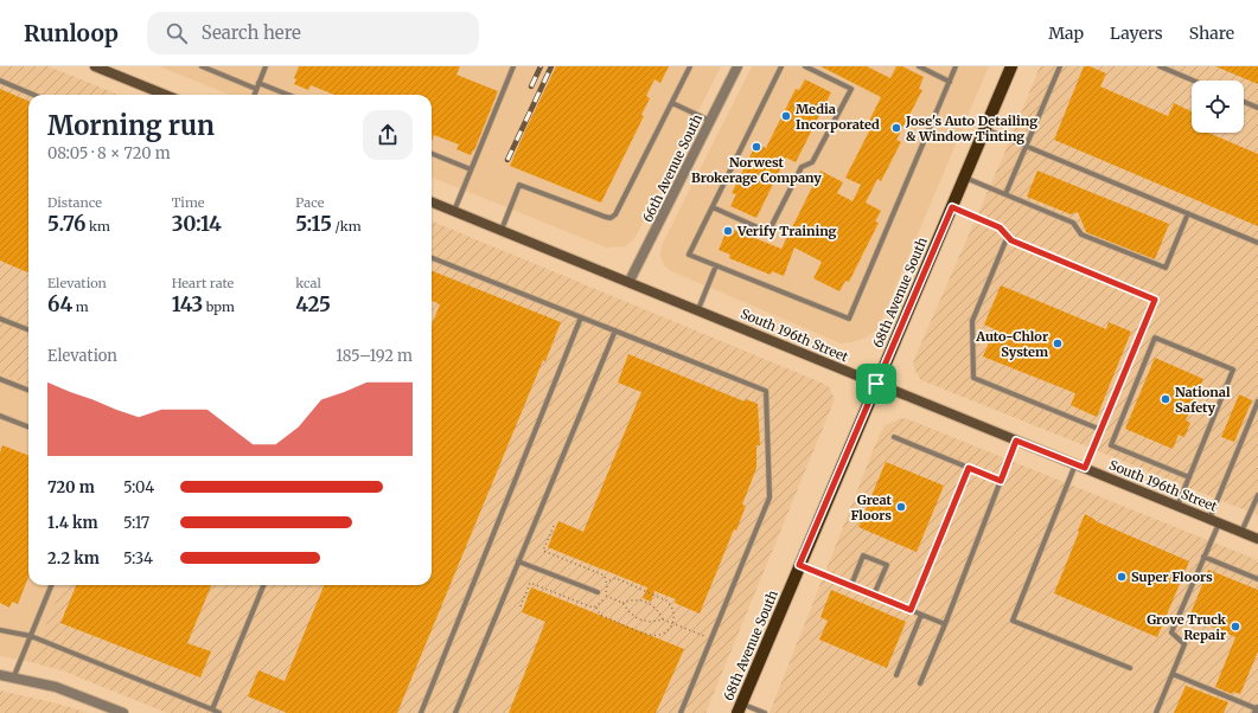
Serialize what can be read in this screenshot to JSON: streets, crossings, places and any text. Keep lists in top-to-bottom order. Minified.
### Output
{"streets":{"main road":["68th Avenue South","South 196th Street"],"street":["66th Avenue South"]},"crossings":[["66th Avenue South","South 196th Street"],["68th Avenue South","South 196th Street"]],"places":["Media Incorporated","Jose's Auto Detailing & Window Tinting","Norwest Brokerage Company","Verify Training","Auto-Chlor System","National Safety","Great Floors","Super Floors","Grove Truck Repair"],"page":{"header":"Runloop","search":"Search here","nav":["Map","Layers","Share"],"heading":["Morning run","08:05 · 8 × 720 m"],"stats":[["Distance","5.76 km"],["Time","30:14"],["Pace","5:15 /km"],["Elevation","64 m"],["Heart rate","143 bpm"],["kcal","425"]],"chart":["Elevation","185–192 m"],"list":[{"name":"720 m","note":"5:04"},{"name":"1.4 km","note":"5:17"},{"name":"2.2 km","note":"5:34"}]}}
